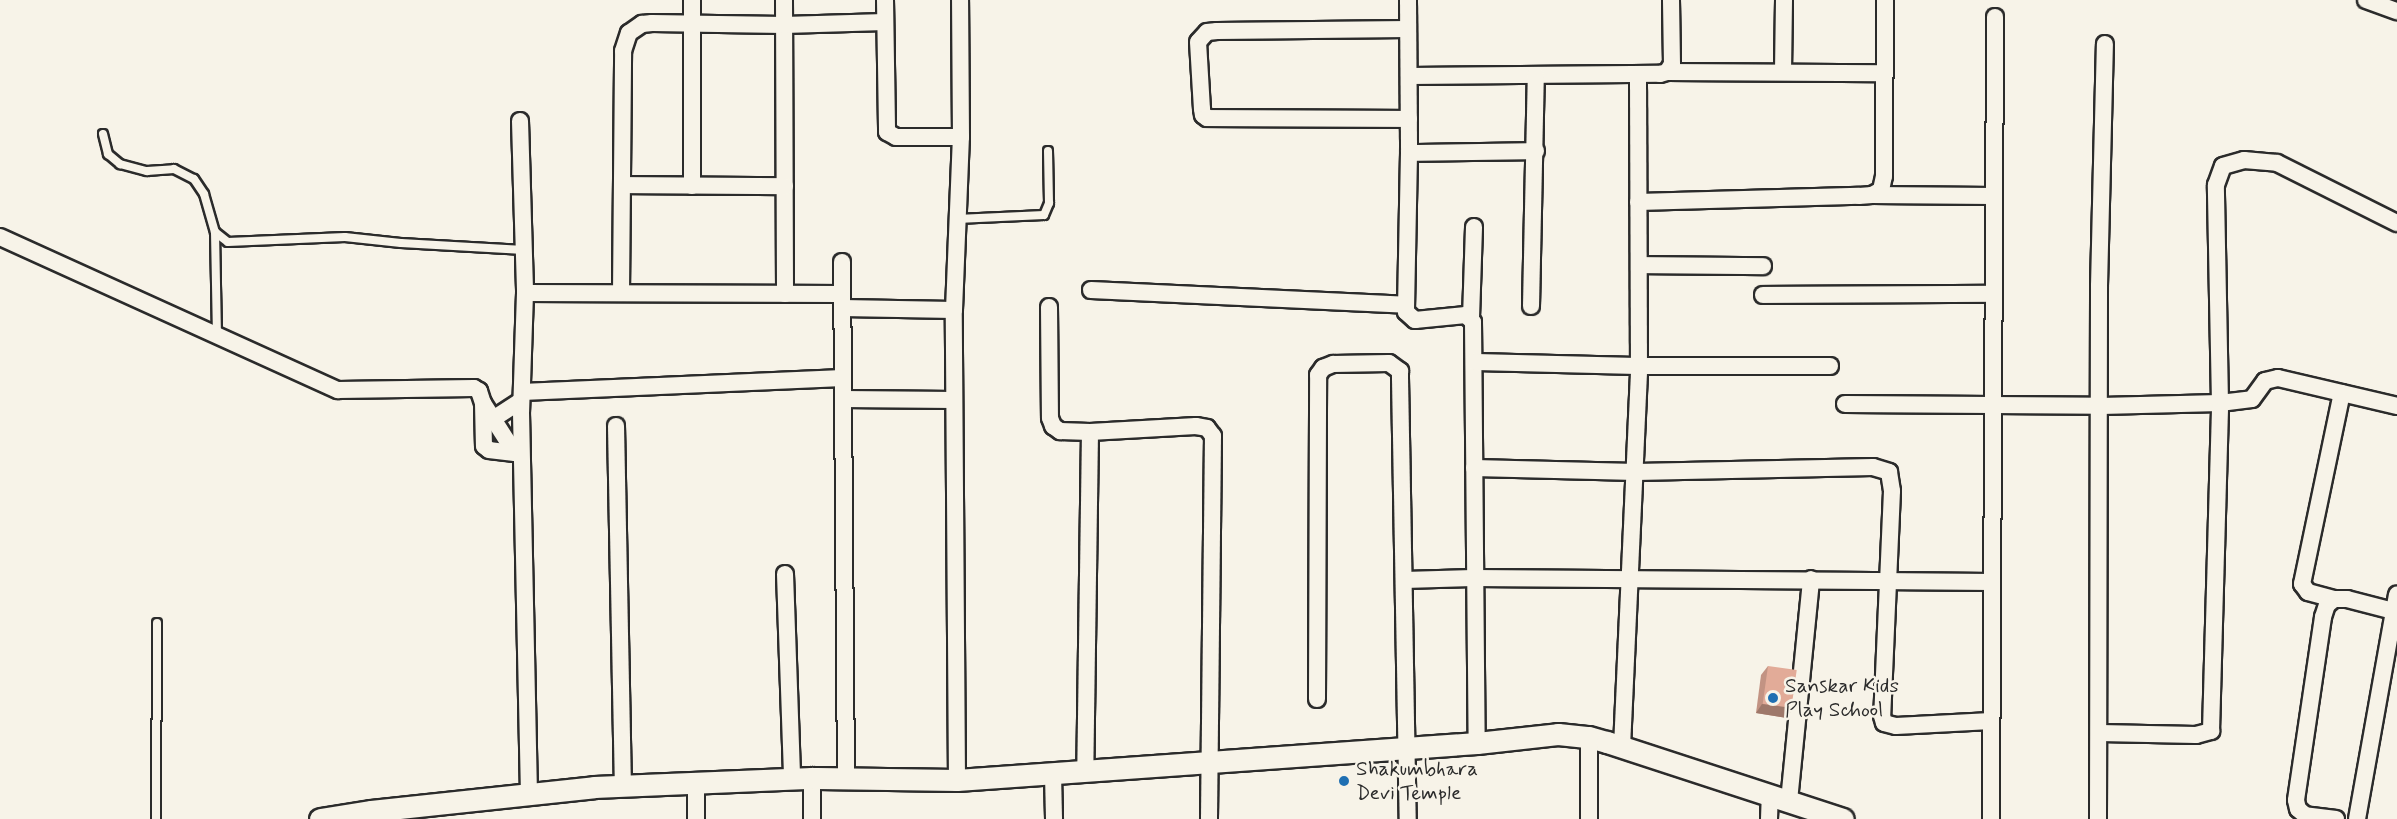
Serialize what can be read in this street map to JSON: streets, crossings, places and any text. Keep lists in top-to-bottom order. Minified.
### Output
{"places":["Sanskar Kids Play School","Shakumbhara Devi Temple"]}
